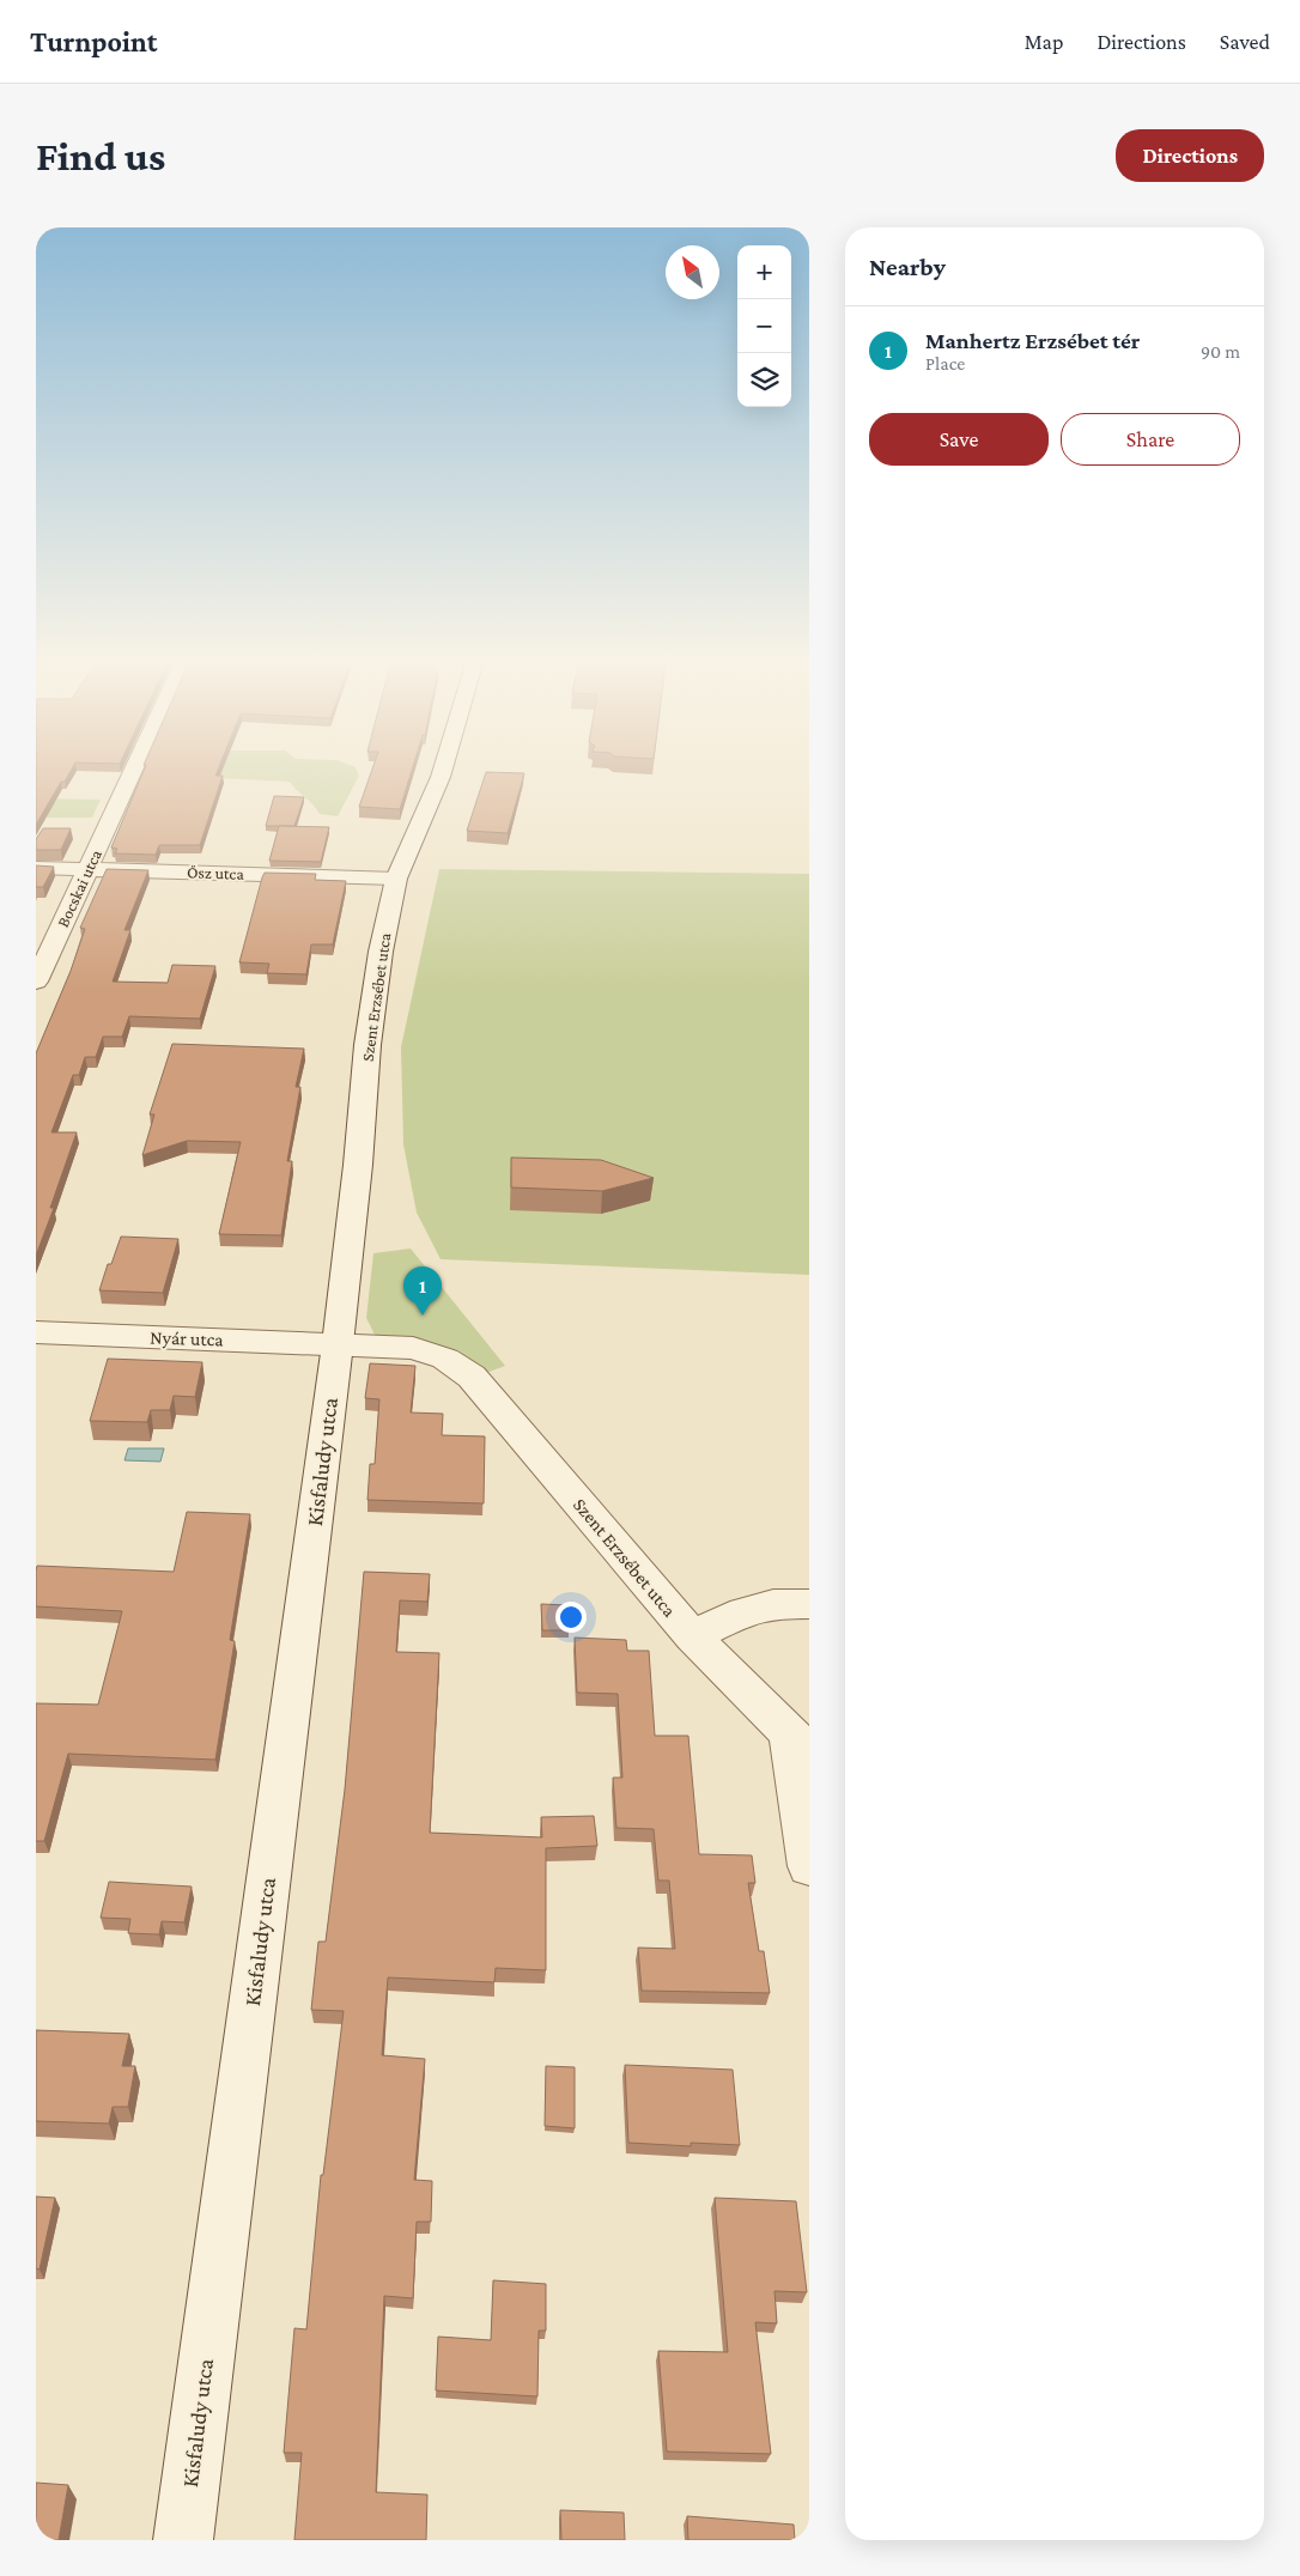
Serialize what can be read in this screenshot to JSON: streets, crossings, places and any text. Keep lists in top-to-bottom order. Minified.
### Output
{"streets":{"street":["Ősz utca","Bocskai utca","Szent Erzsébet utca","Nyár utca","Kisfaludy utca"]},"crossings":[["Ősz utca","Bocskai utca"],["Ősz utca","Szent Erzsébet utca"],["Szent Erzsébet utca","Nyár utca"],["Szent Erzsébet utca","Kisfaludy utca"],["Nyár utca","Kisfaludy utca"]],"north":"top left","page":{"header":"Turnpoint","nav":["Map","Directions","Saved"],"buttons":["Directions",["Save","Share"]],"title":"Find us","heading":"Nearby","map_buttons":["+","−"],"list":[{"mark":"1","name":"Manhertz Erzsébet tér","note":"Place","value":"90 m"}],"pins":"1"}}
